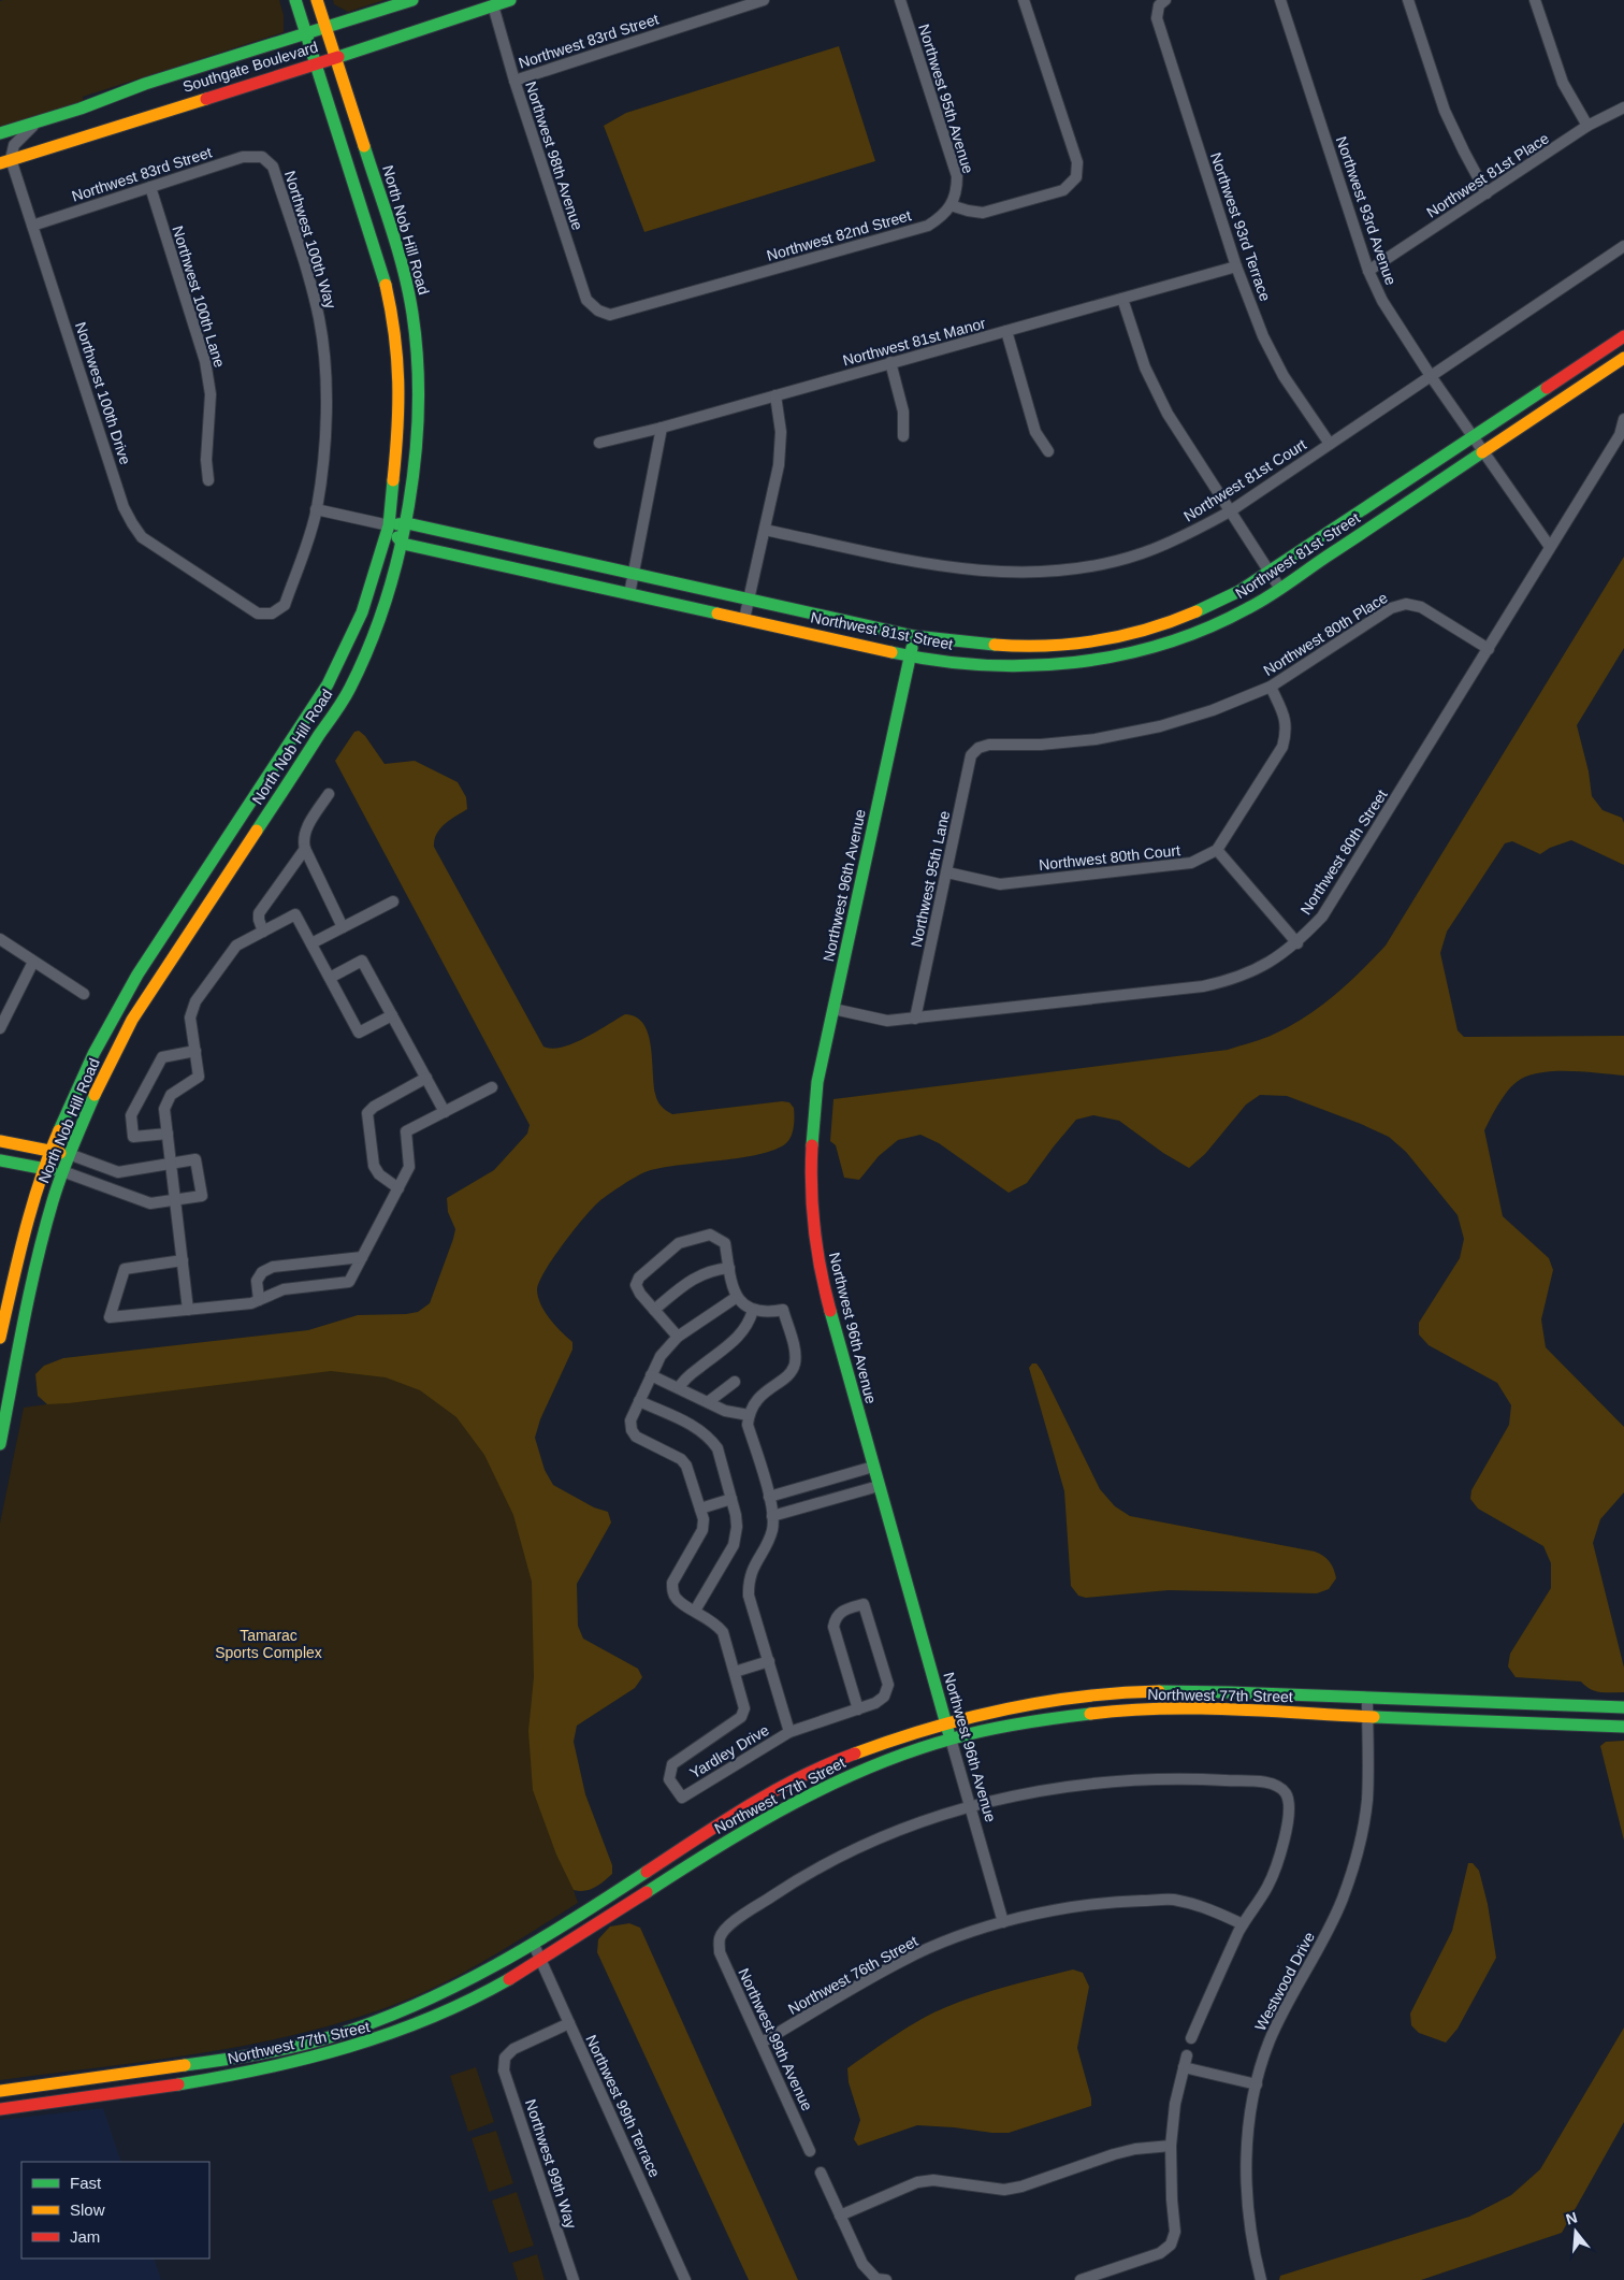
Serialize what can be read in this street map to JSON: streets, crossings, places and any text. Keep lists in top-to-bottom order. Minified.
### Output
{"streets":{"street":["Northwest 83rd Street","Southgate Boulevard","Northwest 95th Avenue","Northwest 98th Avenue","Northwest 81st Place","Northwest 93rd Avenue","Northwest 93rd Terrace","North Nob Hill Road","Northwest 82nd Street","Northwest 100th Way","Northwest 100th Lane","Northwest 81st Manor","Northwest 100th Drive","Northwest 81st Court","Northwest 81st Street","Northwest 80th Place","Northwest 80th Street","Northwest 80th Court","Northwest 95th Lane","Northwest 96th Avenue","Northwest 77th Street","Yardley Drive","Northwest 76th Street","Westwood Drive","Northwest 99th Avenue","Northwest 99th Terrace","Northwest 99th Way"]},"crossings":[["Northwest 83rd Street","Northwest 98th Avenue"],["Northwest 83rd Street","Northwest 100th Way"],["Northwest 83rd Street","Northwest 100th Lane"],["Northwest 83rd Street","Northwest 100th Drive"],["Southgate Boulevard","Northwest 98th Avenue"],["Southgate Boulevard","North Nob Hill Road"],["Southgate Boulevard","Northwest 100th Drive"],["Northwest 95th Avenue","Northwest 82nd Street"],["Northwest 98th Avenue","Northwest 82nd Street"],["Northwest 81st Place","Northwest 93rd Avenue"],["Northwest 93rd Avenue","Northwest 81st Court"],["Northwest 93rd Avenue","Northwest 81st Street"],["Northwest 93rd Avenue","Northwest 80th Street"],["Northwest 93rd Terrace","Northwest 81st Manor"],["Northwest 93rd Terrace","Northwest 81st Court"],["North Nob Hill Road","Northwest 81st Street"],["Northwest 100th Way","Northwest 100th Drive"],["Northwest 100th Way","Northwest 81st Street"],["Northwest 81st Street","Northwest 96th Avenue"],["Northwest 80th Place","Northwest 80th Street"],["Northwest 80th Place","Northwest 95th Lane"],["Northwest 80th Street","Northwest 95th Lane"],["Northwest 80th Street","Northwest 96th Avenue"],["Northwest 80th Court","Northwest 95th Lane"],["Northwest 96th Avenue","Northwest 77th Street"],["Northwest 96th Avenue","Northwest 76th Street"],["Northwest 96th Avenue","Northwest 99th Avenue"],["Northwest 77th Street","Westwood Drive"],["Northwest 77th Street","Northwest 99th Terrace"],["Northwest 76th Street","Northwest 99th Avenue"],["Northwest 99th Terrace","Northwest 99th Way"]],"parks":["Tamarac Sports Complex"],"legend":["Fast","Slow","Jam"],"north":"top"}
